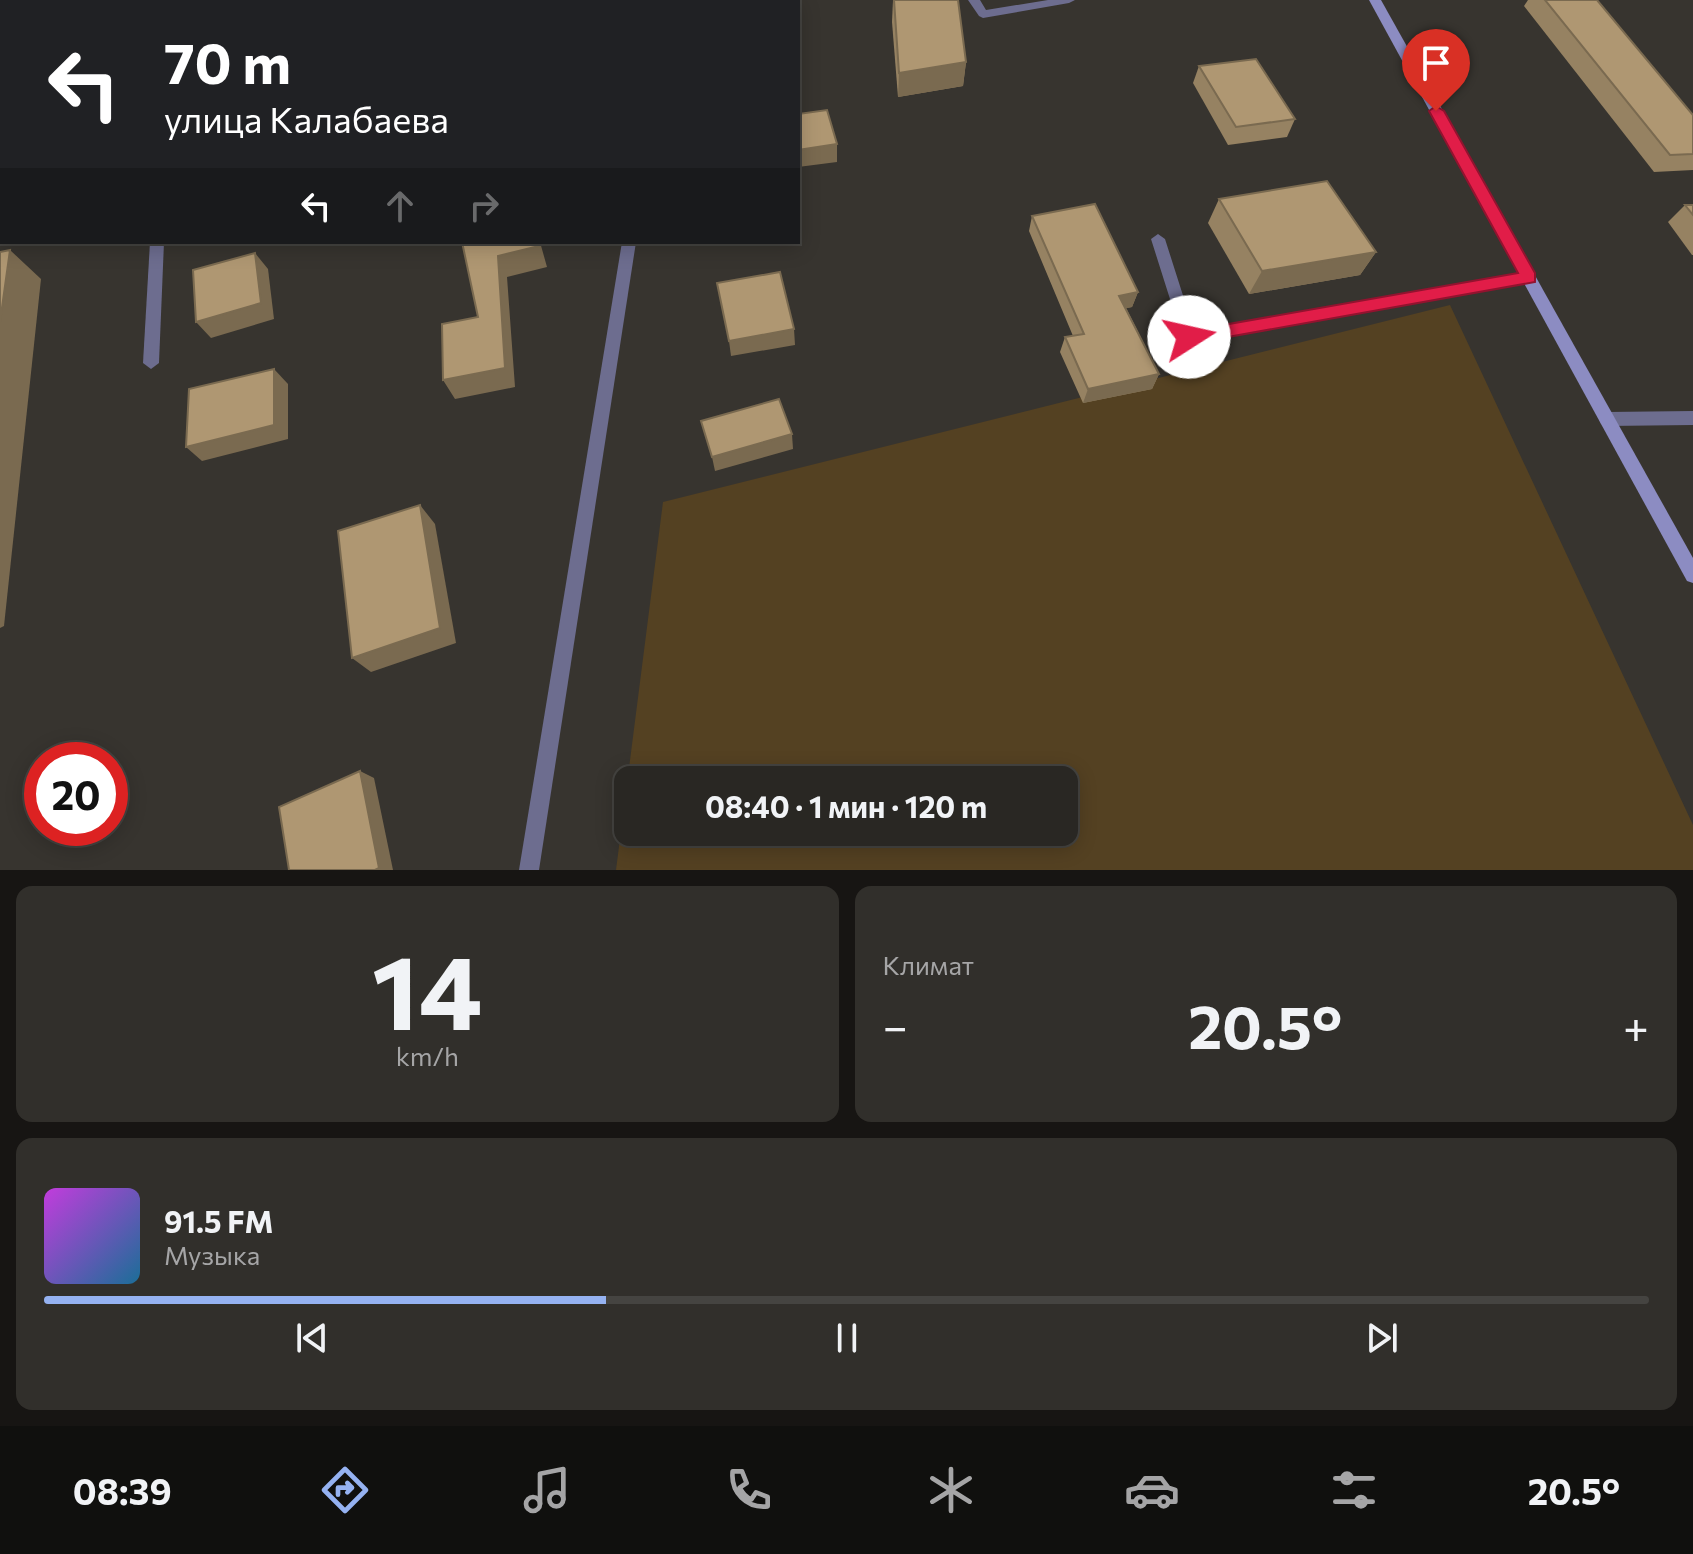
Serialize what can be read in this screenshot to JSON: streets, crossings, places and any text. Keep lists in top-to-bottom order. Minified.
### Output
{"page":{"turn":["70 m","улица Калабаева"],"limit":"20","trip":"08:40 · 1 мин · 120 m","tile":[["14","km/h"],"Климат"],"heat":["−","20.5°","+"],"song":["91.5 FM","Музыка"],"tabs":["08:39","20.5°"]}}
